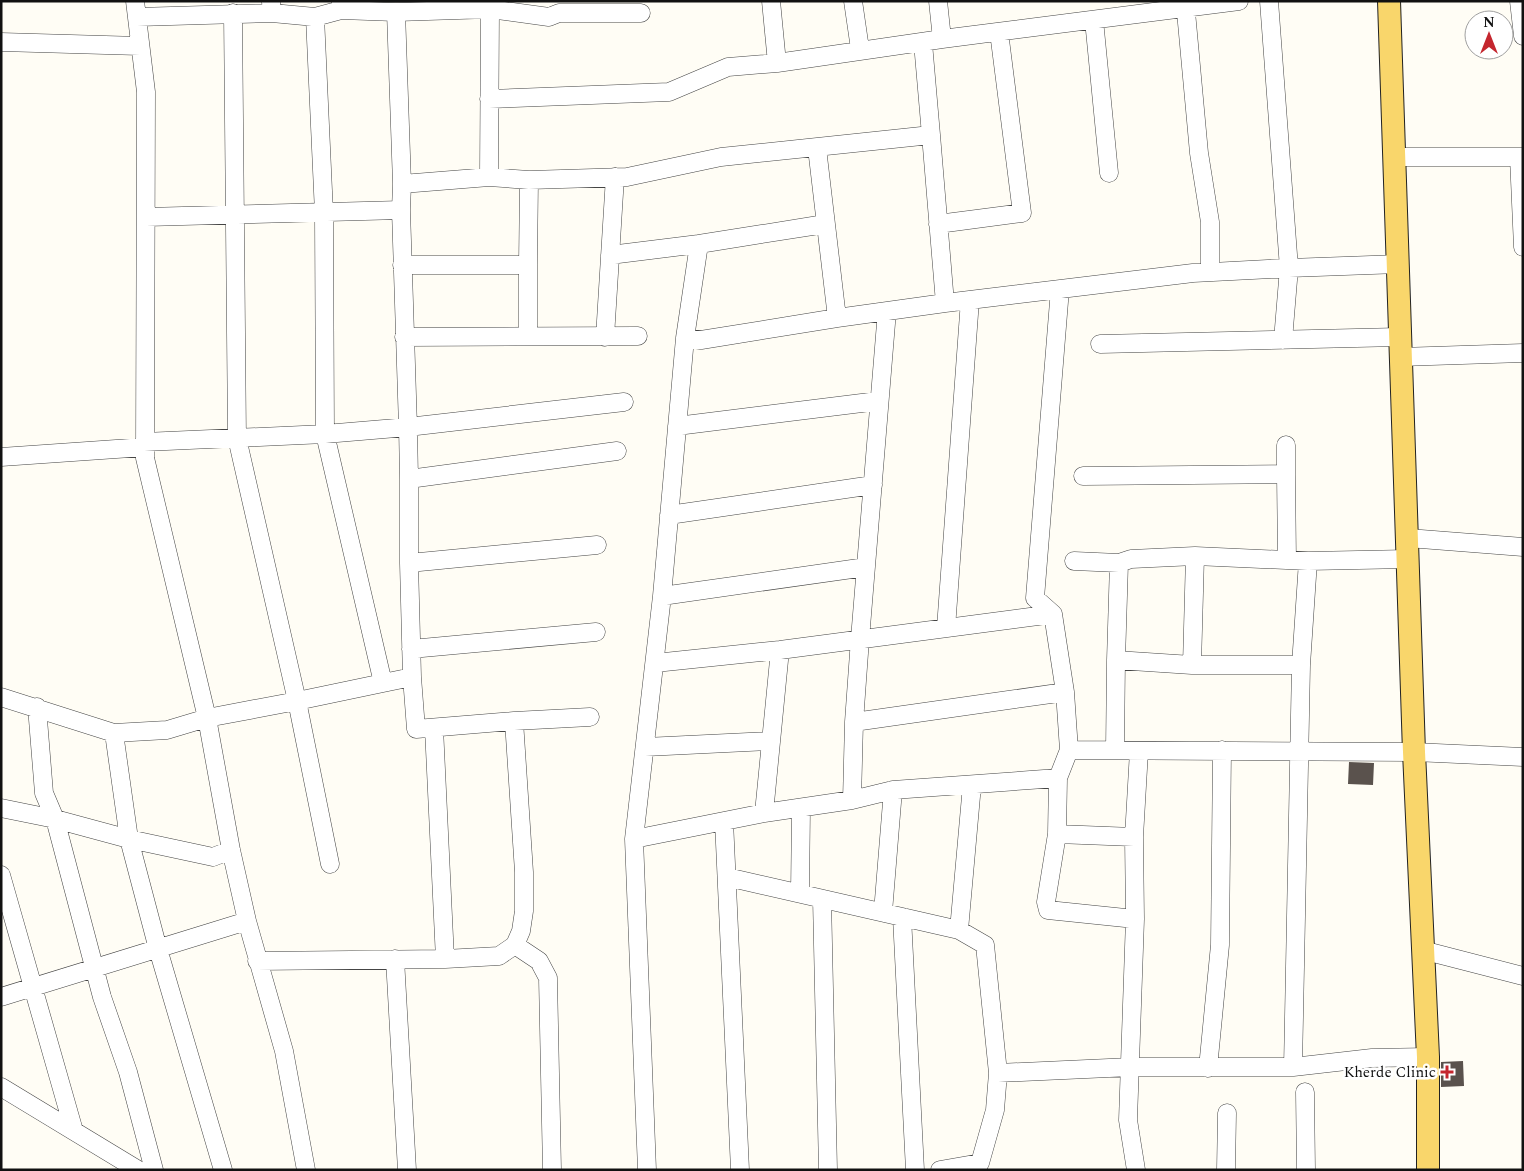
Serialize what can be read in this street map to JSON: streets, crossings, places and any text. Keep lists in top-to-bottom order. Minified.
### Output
{"places":{"health":["Kherde Clinic"]},"north":"top"}
